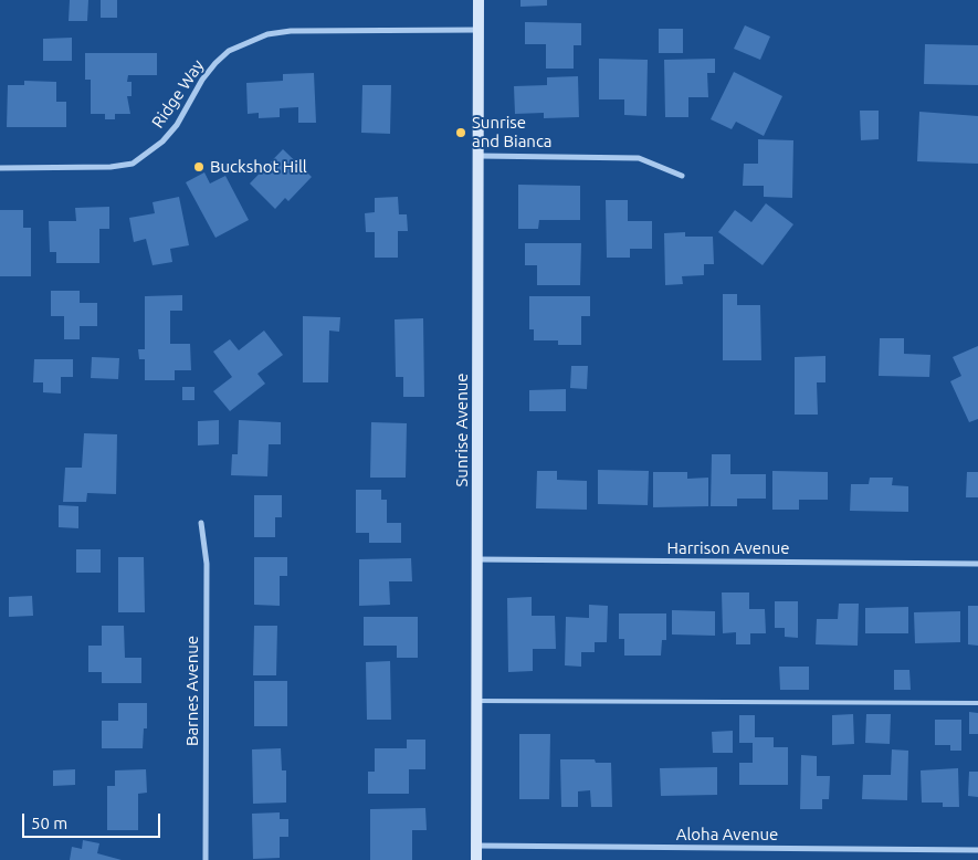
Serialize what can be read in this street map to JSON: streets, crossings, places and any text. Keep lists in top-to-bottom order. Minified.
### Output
{"streets":{"street":["Ridge Way","Sunrise Avenue","Harrison Avenue","Barnes Avenue","Aloha Avenue"]},"crossings":[["Ridge Way","Sunrise Avenue"],["Sunrise Avenue","Harrison Avenue"],["Sunrise Avenue","Aloha Avenue"]],"places":["Sunrise and Bianca","Buckshot Hill"],"scale_bar":"50 m"}
